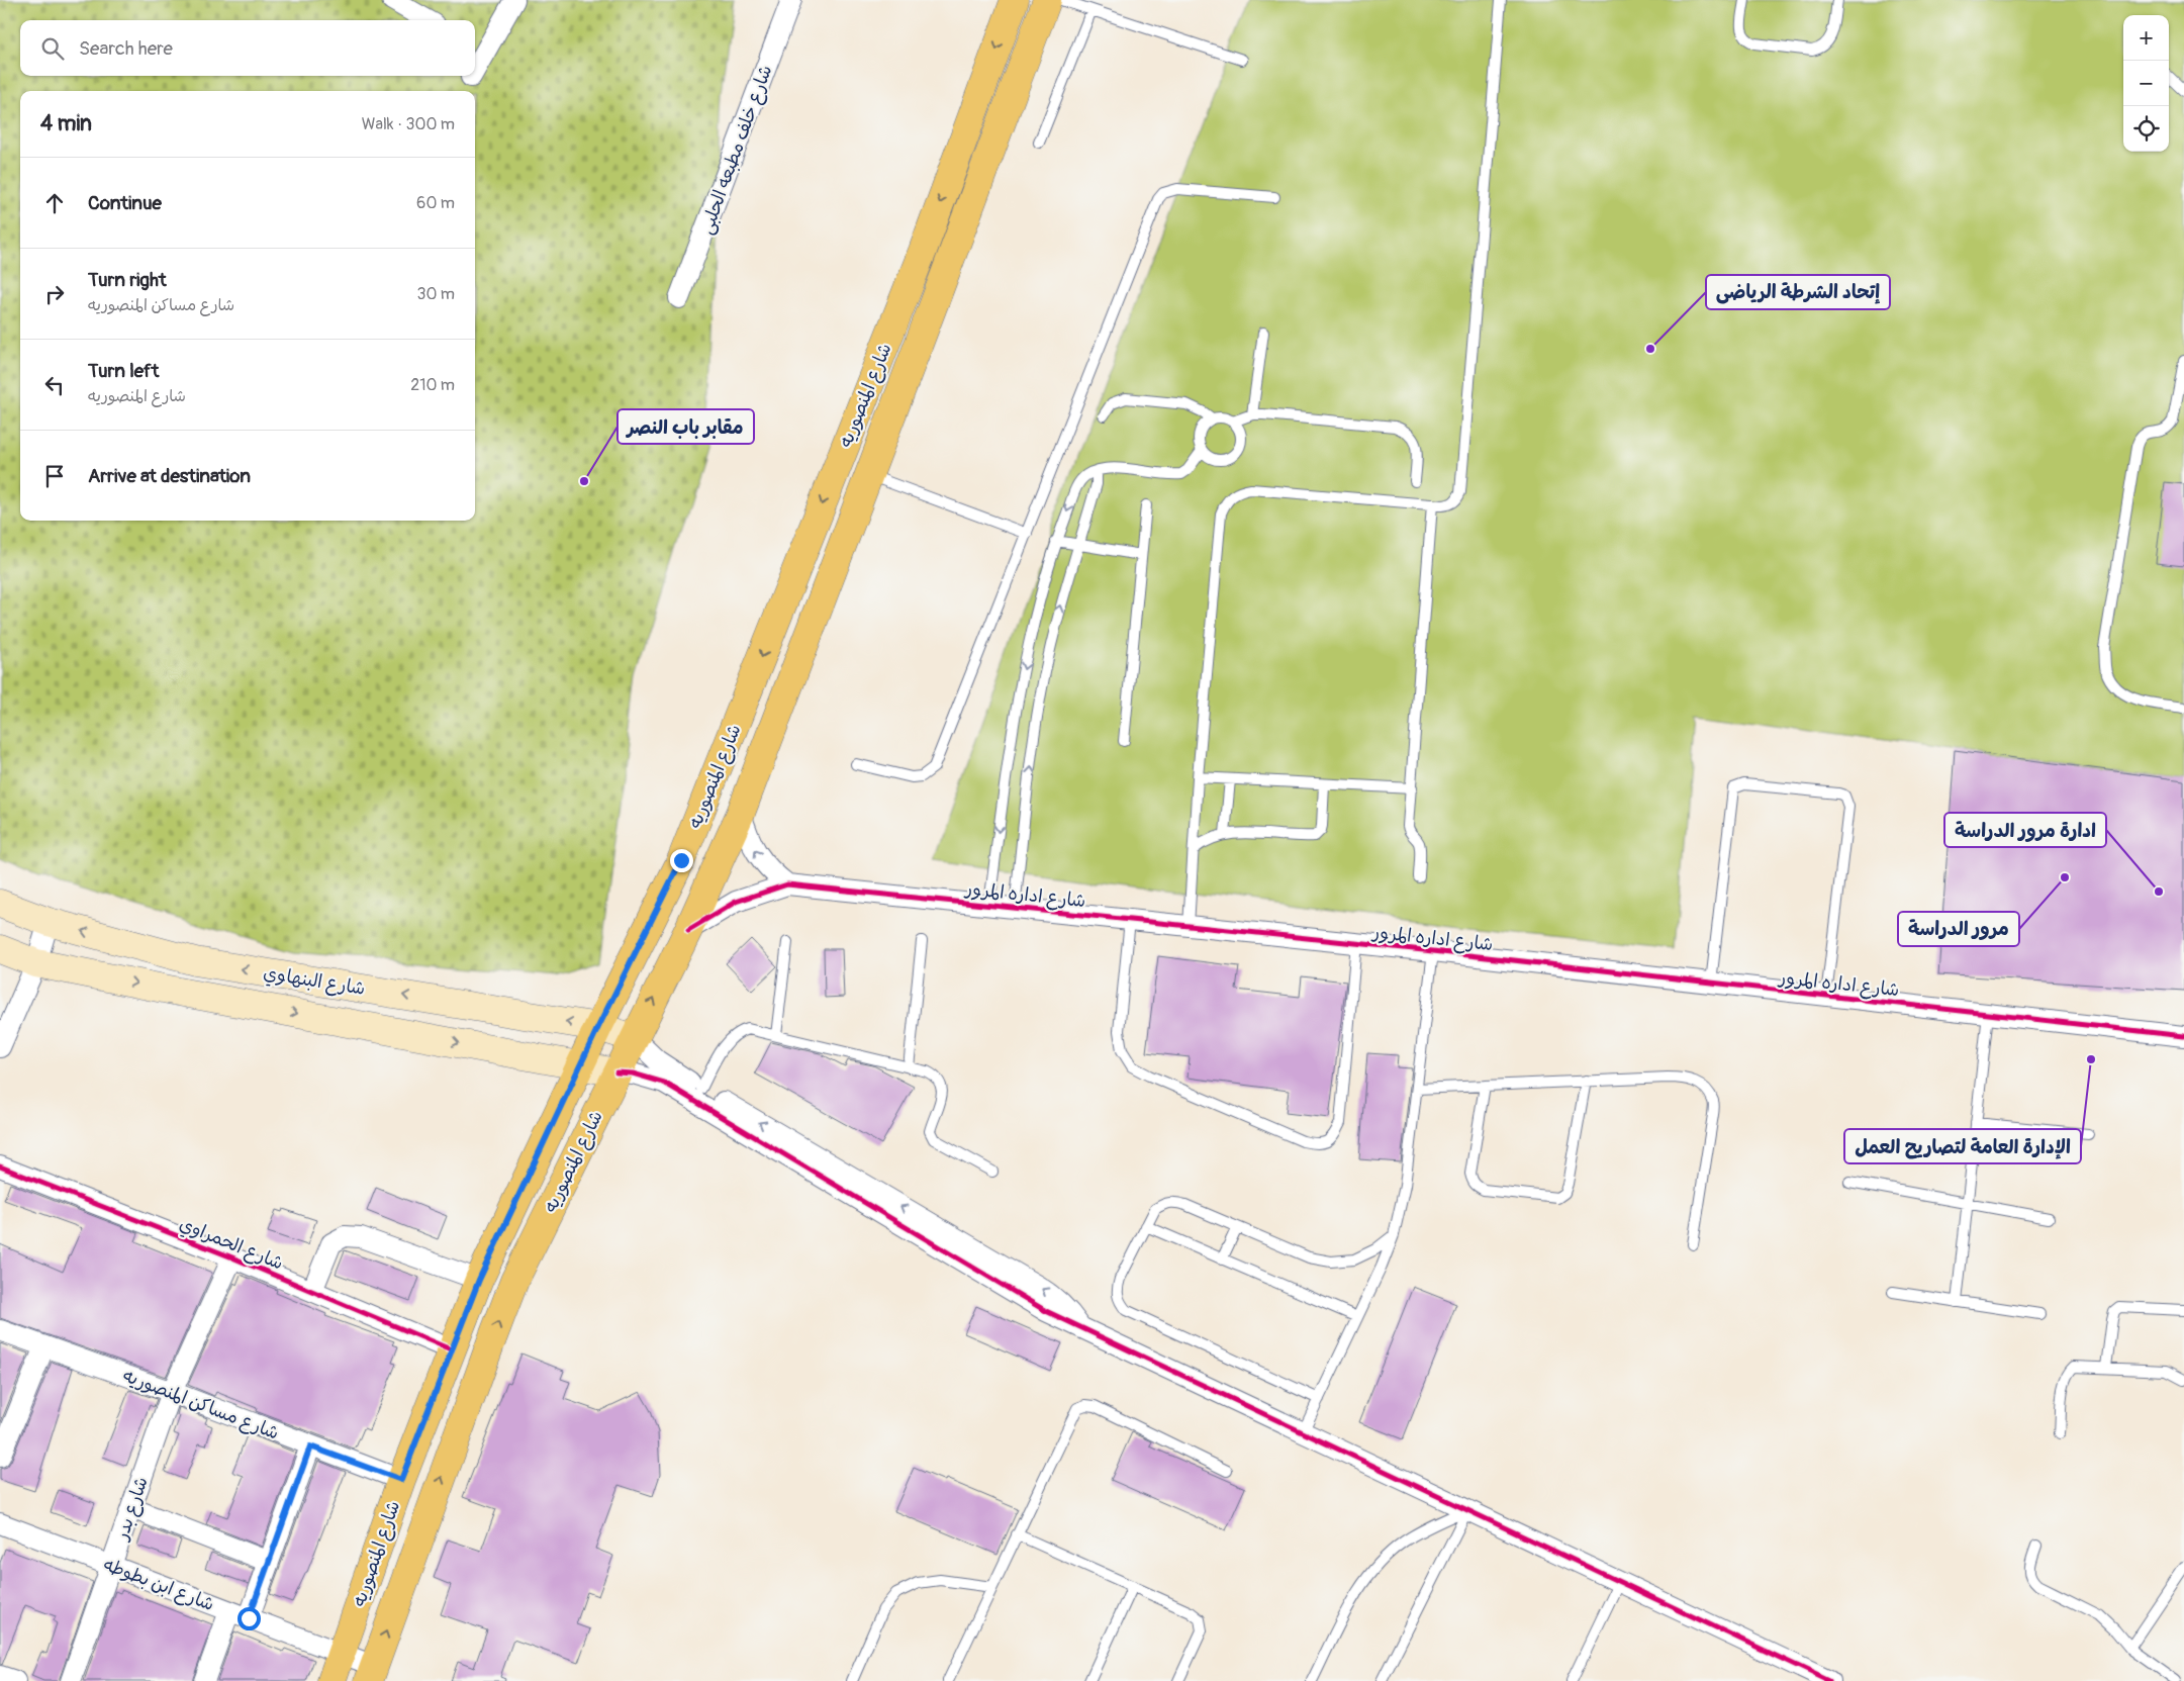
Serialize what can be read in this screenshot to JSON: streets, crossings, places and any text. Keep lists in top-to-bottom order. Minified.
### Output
{"streets":{"main road":["شارع المنصوريه","شارع البنهاوي"],"street":["شارع خلف مطبعه الحلبى","شارع اداره المرور","شارع الحمراوي","شارع مساكن المنصوريه","شارع بدر","شارع ابن بطوطه"]},"crossings":[["شارع المنصوريه","شارع اداره المرور"],["شارع المنصوريه","شارع البنهاوي"],["شارع المنصوريه","شارع الحمراوي"],["شارع المنصوريه","شارع مساكن المنصوريه"],["شارع المنصوريه","شارع ابن بطوطه"],["شارع الحمراوي","شارع بدر"],["شارع مساكن المنصوريه","شارع بدر"],["شارع بدر","شارع ابن بطوطه"]],"places":["إتحاد الشرطة الرياضى","مقابر باب النصر","مرور الدراسة","ادارة مرور الدراسة","الإدارة العامة لتصاريح العمل"],"page":{"map_buttons":["+","−"],"search":"Search here","heading":["4 min","Walk · 300 m"],"list":[["Continue","60 m"],["Turn right","شارع مساكن المنصوريه","30 m"],["Turn left","شارع المنصوريه","210 m"],"Arrive at destination"]}}
